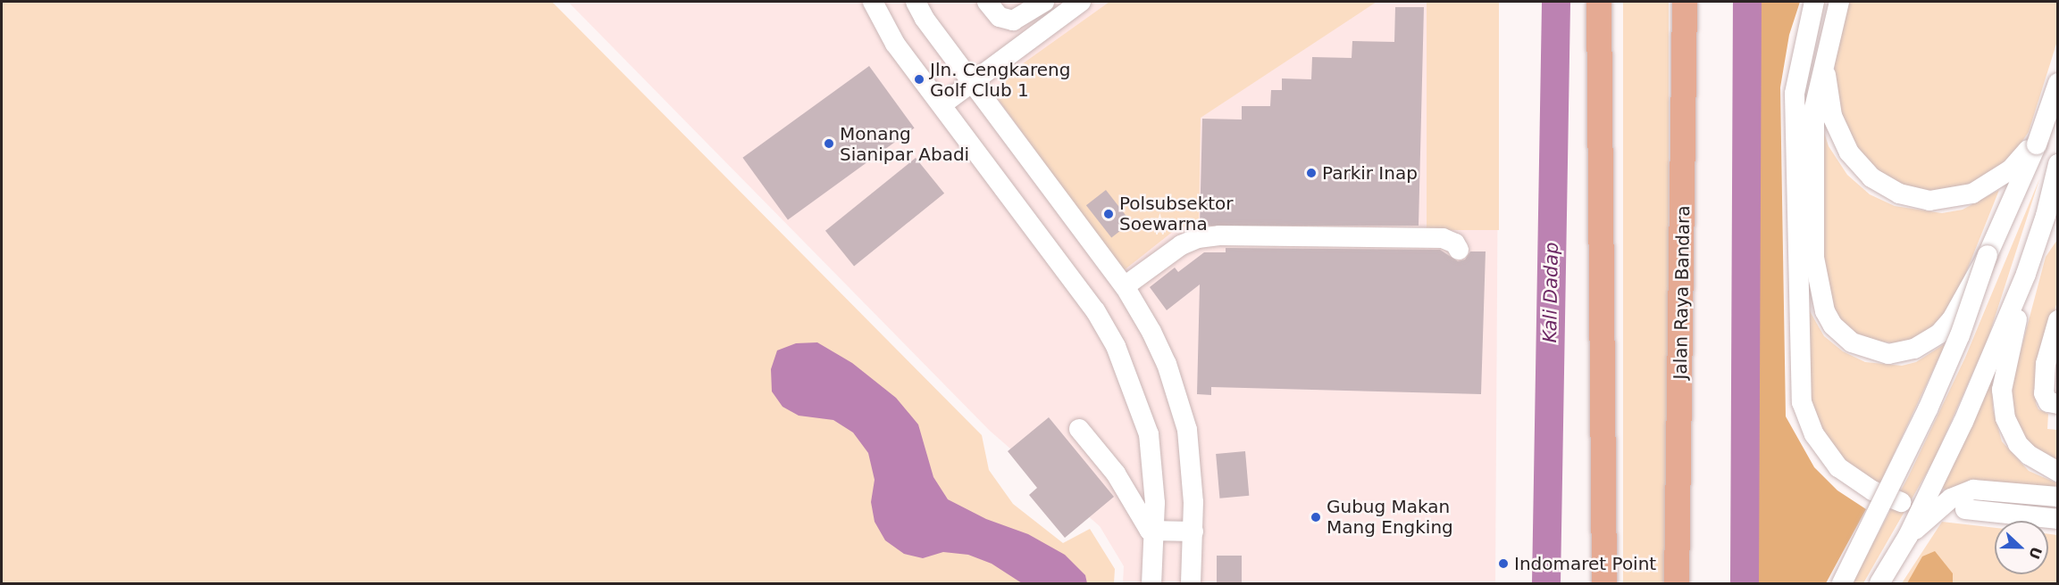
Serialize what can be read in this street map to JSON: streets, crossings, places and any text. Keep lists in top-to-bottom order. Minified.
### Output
{"streets":{"main road":["Jalan Raya Bandara"]},"water":["Kali Dadap"],"places":["Jln. Cengkareng Golf Club 1","Monang Sianipar Abadi","Parkir Inap","Polsubsektor Soewarna","Gubug Makan Mang Engking","Indomaret Point"],"north":"right"}
